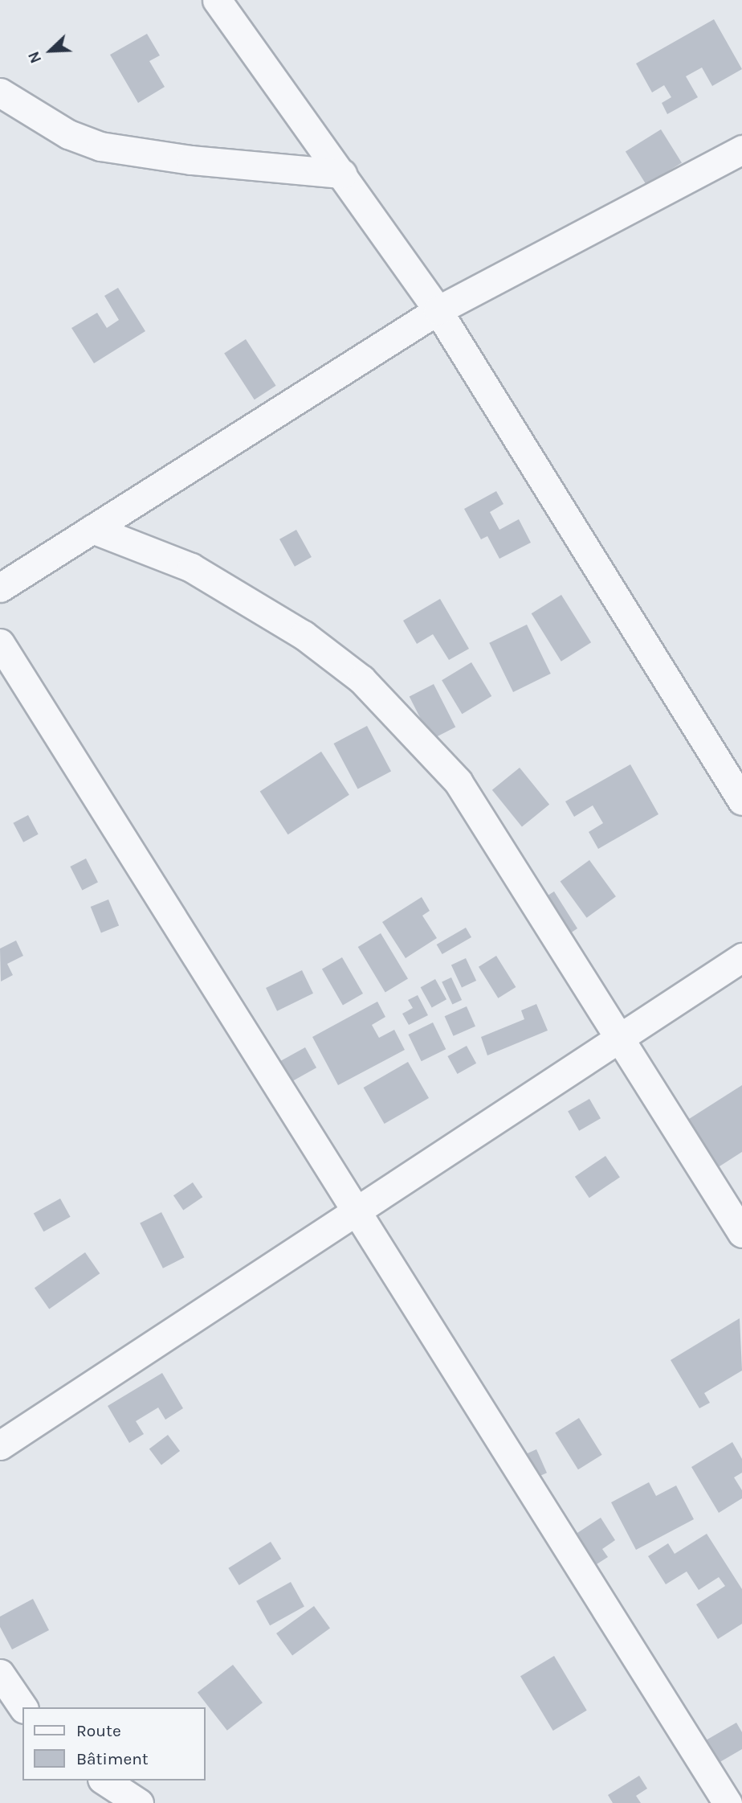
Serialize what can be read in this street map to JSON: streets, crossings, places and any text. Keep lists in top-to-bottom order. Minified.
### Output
{"legend":["Route","Bâtiment"],"north":"bottom left"}
